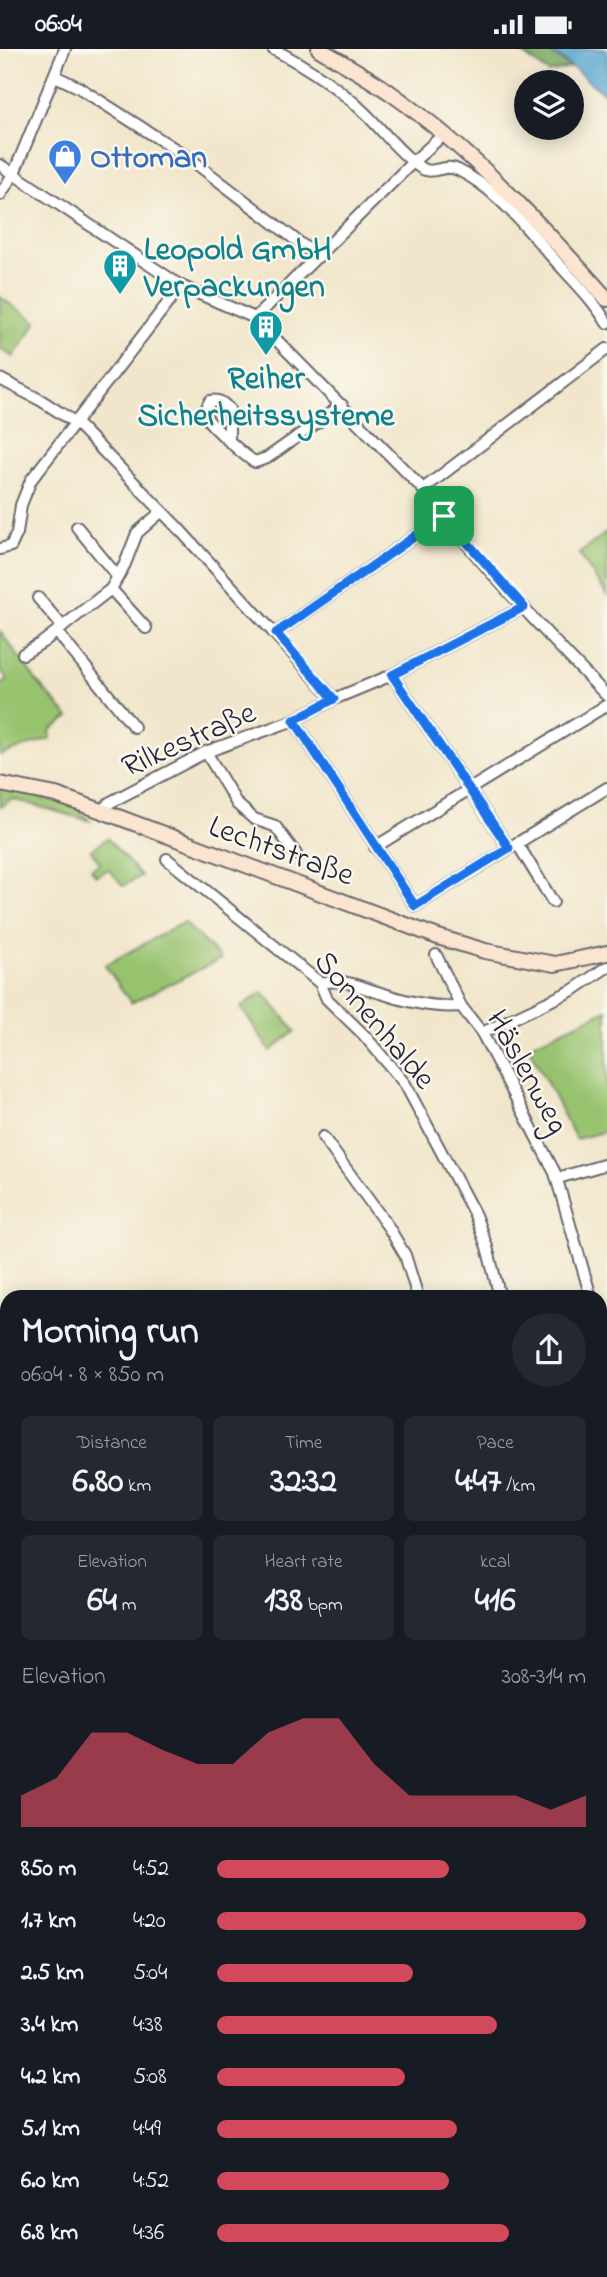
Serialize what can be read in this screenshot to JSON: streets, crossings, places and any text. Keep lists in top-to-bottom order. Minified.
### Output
{"streets":{"street":["Rilkestraße","Lechtstraße","Sonnenhalde","Häslenweg"]},"crossings":[["Rilkestraße","Lechtstraße"]],"places":{"shop":["Ottoman"],"building":["Leopold GmbH Verpackungen","Reiher Sicherheitssysteme"]},"page":{"status":"06:04","heading":["Morning run","06:04 · 8 × 850 m"],"stats":[["Distance","6.80 km"],["Time","32:32"],["Pace","4:47 /km"],["Elevation","64 m"],["Heart rate","138 bpm"],["kcal","416"]],"chart":["Elevation","308–314 m"],"list":[{"name":"850 m","note":"4:52"},{"name":"1.7 km","note":"4:20"},{"name":"2.5 km","note":"5:04"},{"name":"3.4 km","note":"4:38"},{"name":"4.2 km","note":"5:08"},{"name":"5.1 km","note":"4:49"},{"name":"6.0 km","note":"4:52"},{"name":"6.8 km","note":"4:36"}]}}
